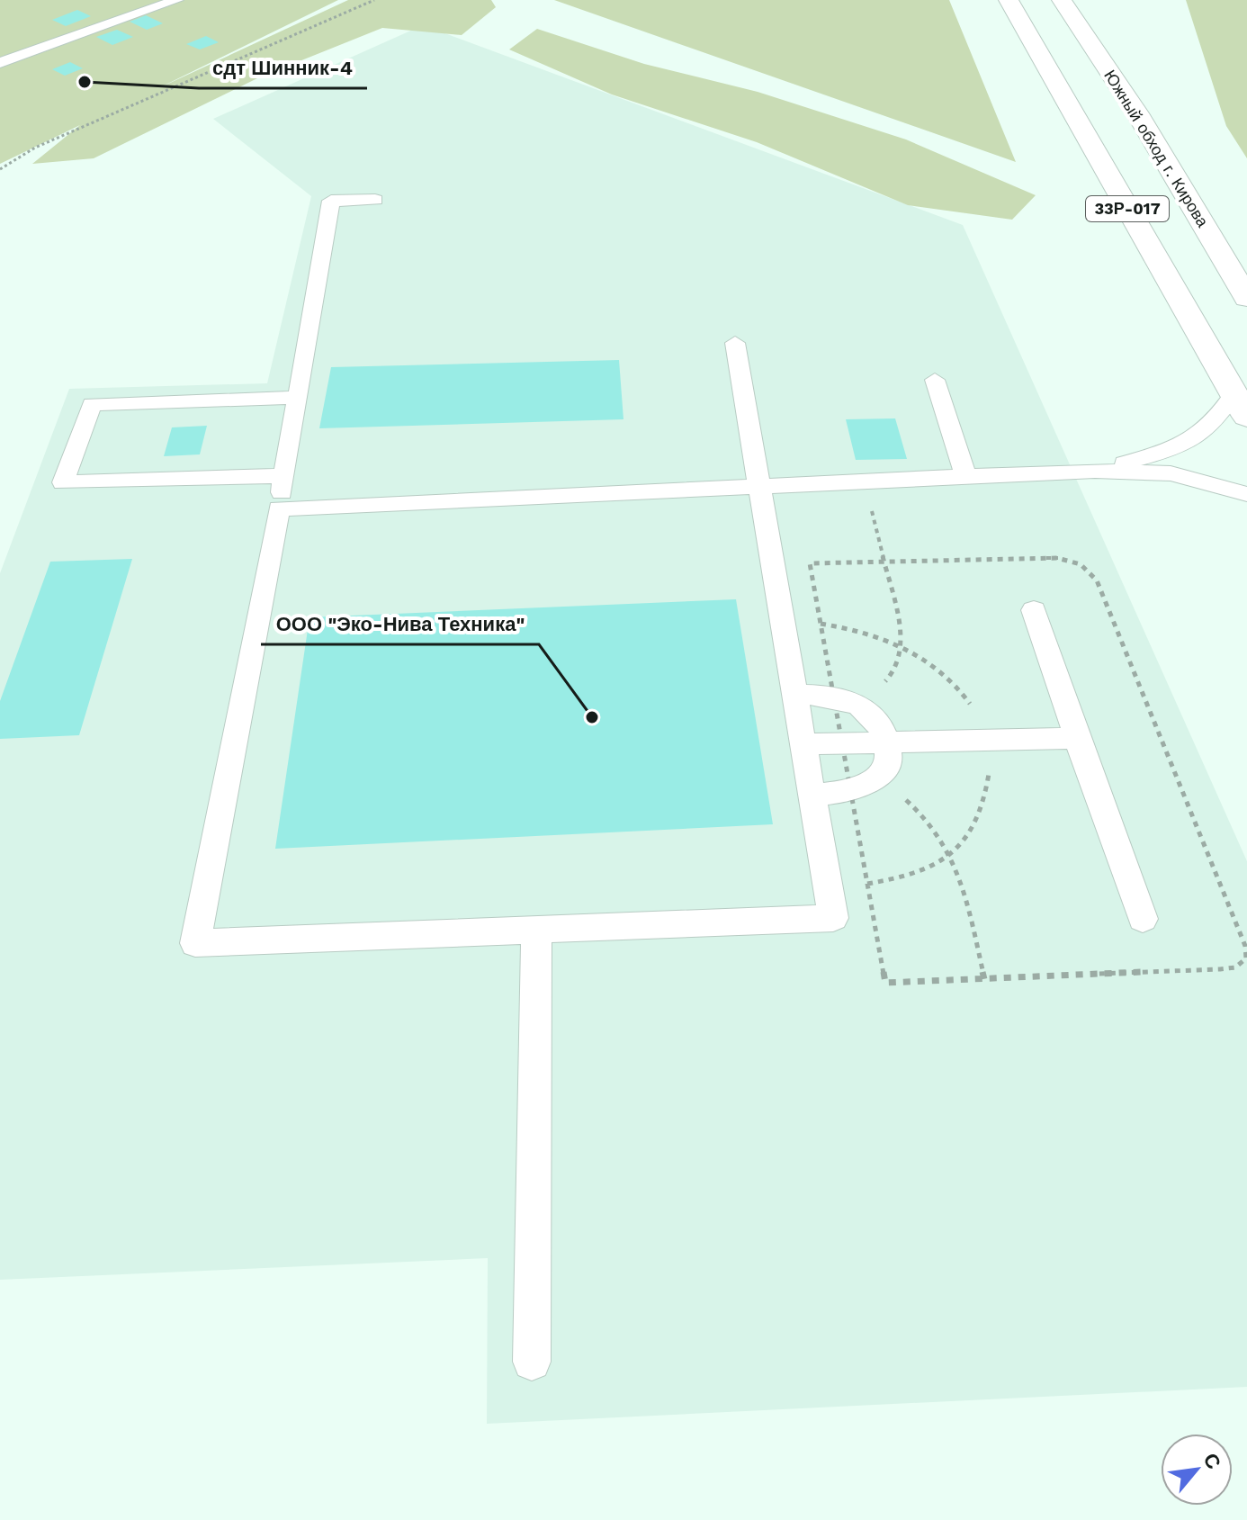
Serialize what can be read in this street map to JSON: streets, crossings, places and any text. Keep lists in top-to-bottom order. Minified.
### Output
{"streets":{"highway":["Южный обход г. Кирова","33Р-017"]},"places":["сдт Шинник-4","ООО \"Эко-Нива Техника\""],"north":"top right"}
